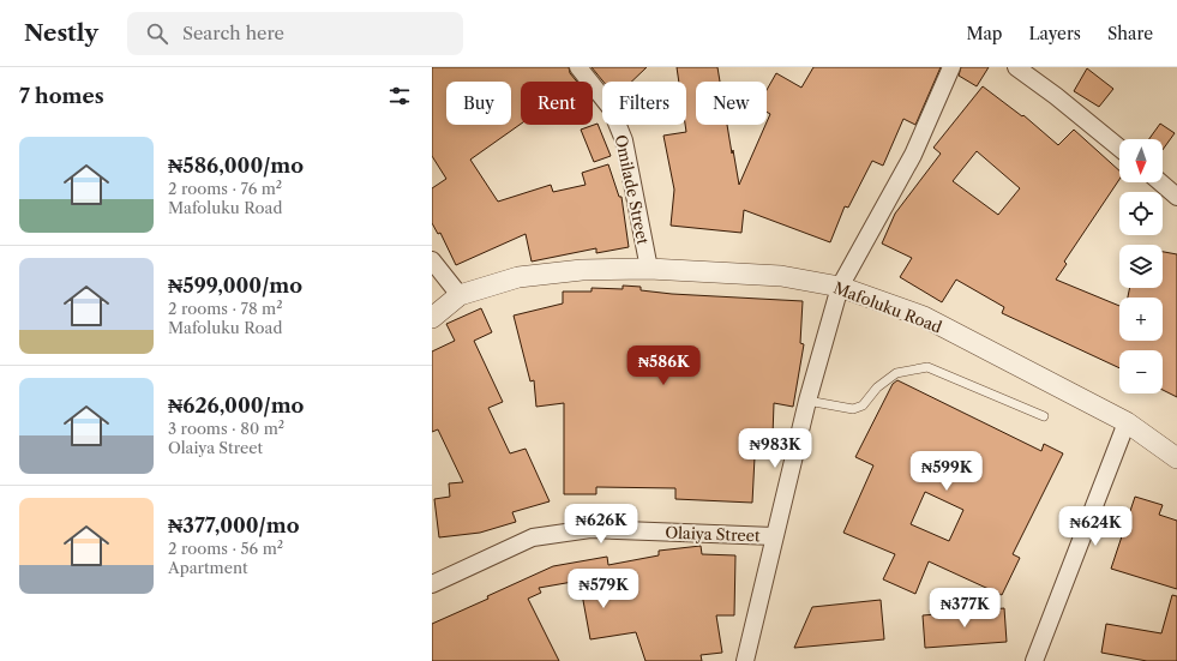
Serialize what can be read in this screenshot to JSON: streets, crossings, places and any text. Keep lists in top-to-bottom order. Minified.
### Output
{"streets":{"street":["Omilade Street","Mafoluku Road","Olaiya Street"]},"crossings":[["Omilade Street","Mafoluku Road"]],"north":"bottom","page":{"header":"Nestly","search":"Search here","nav":["Map","Layers","Share"],"heading":"7 homes","chip":["Buy","Rent","Filters","New"],"list":[{"name":"₦586,000/mo","note":"2 rooms · 76 m² · Mafoluku Road"},{"name":"₦599,000/mo","note":"2 rooms · 78 m² · Mafoluku Road"},{"name":"₦626,000/mo","note":"3 rooms · 80 m² · Olaiya Street"},{"name":"₦377,000/mo","note":"2 rooms · 56 m² · Apartment"}],"map_buttons":["+","−"],"price":["₦586K","₦983K","₦599K","₦626K","₦624K","₦579K","₦377K"]}}
